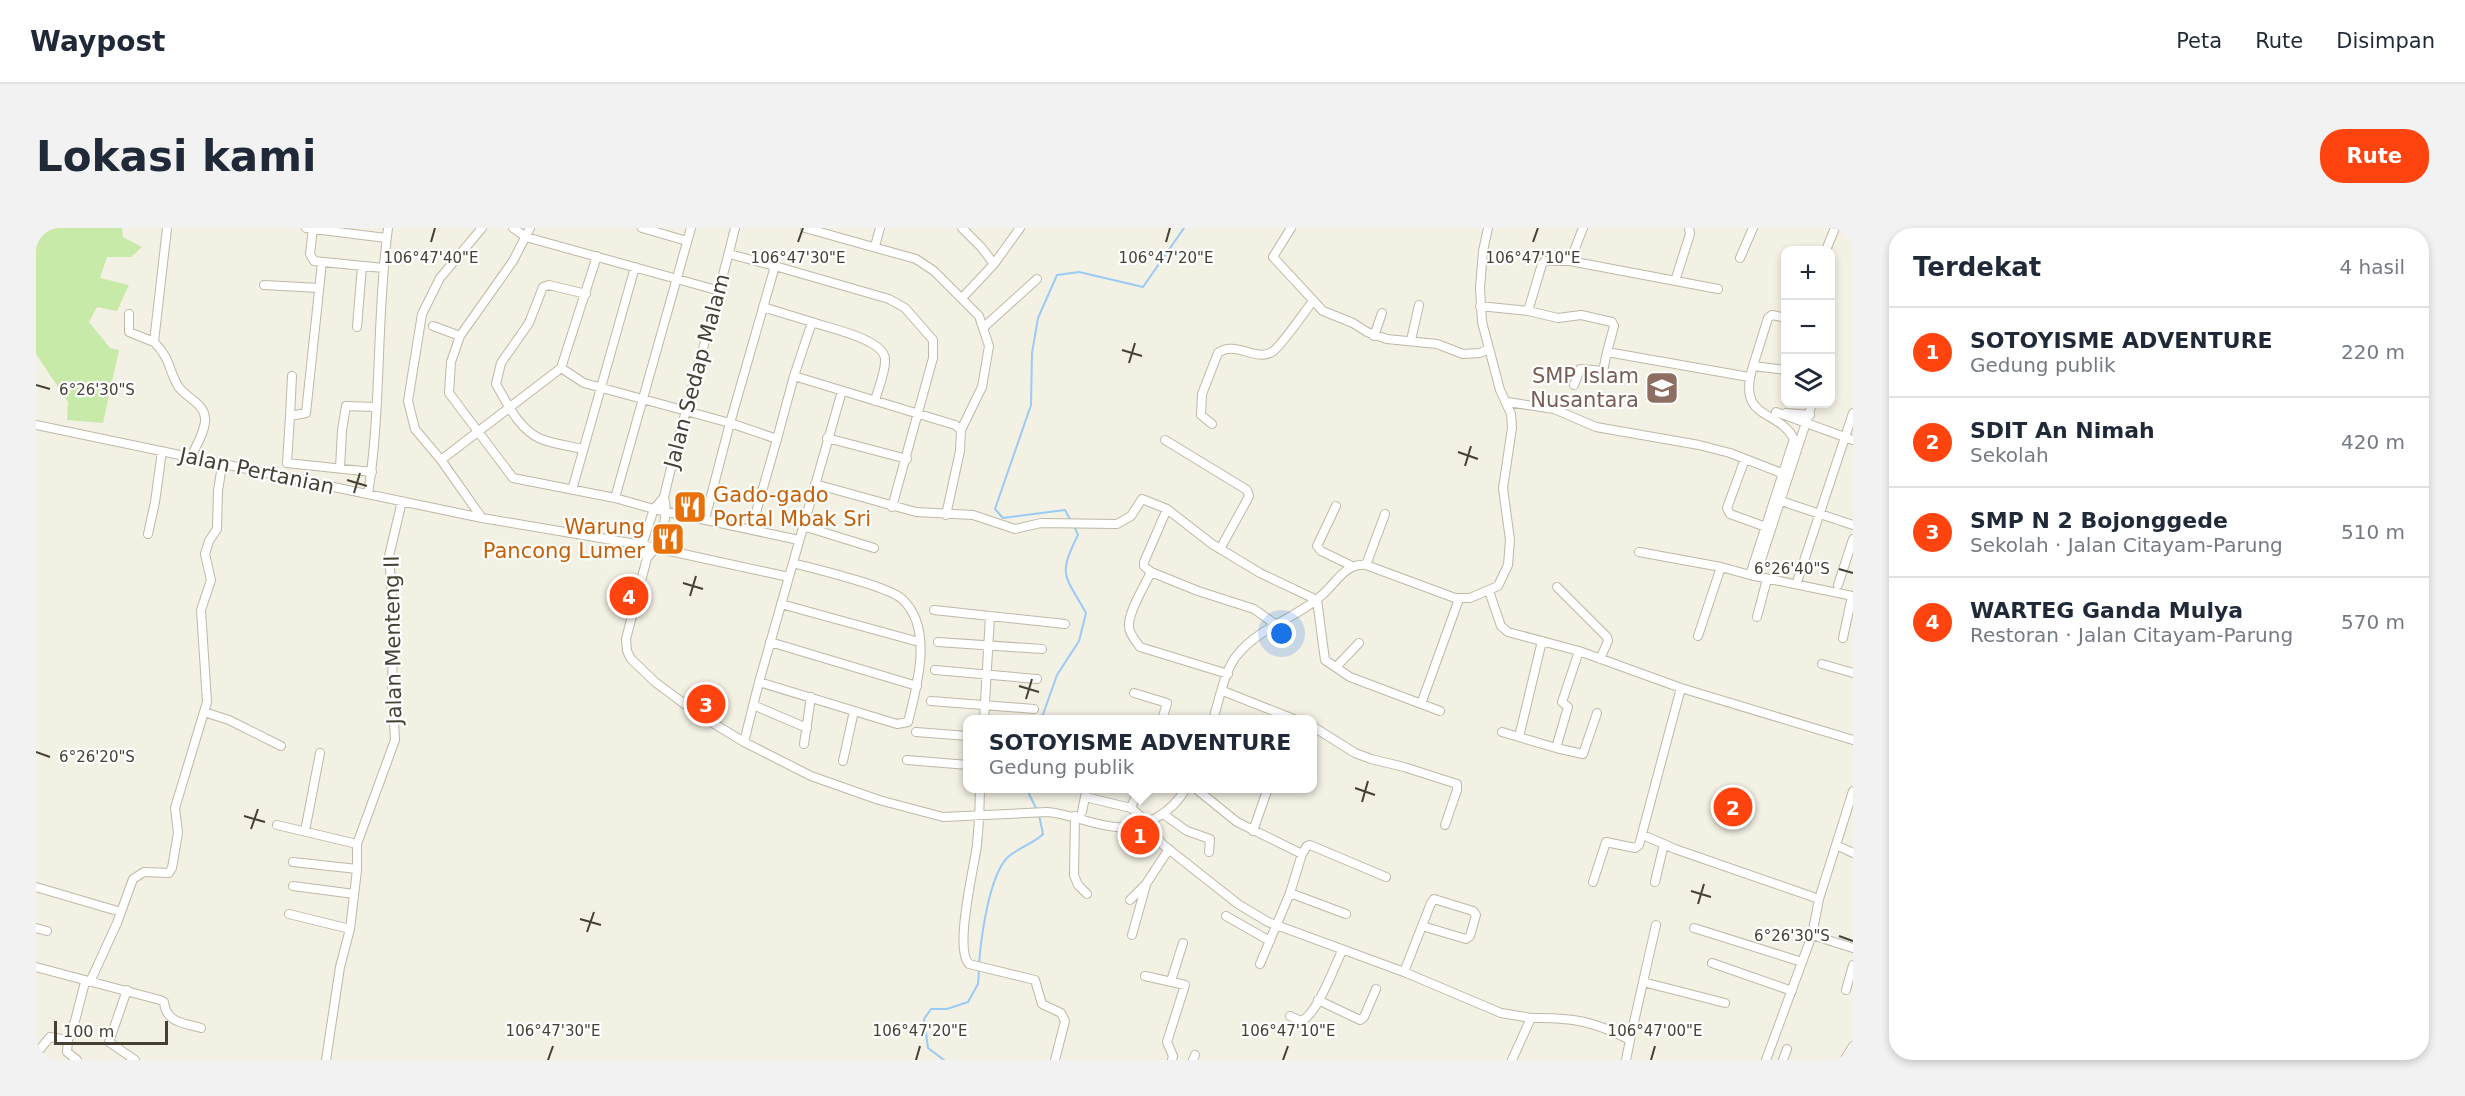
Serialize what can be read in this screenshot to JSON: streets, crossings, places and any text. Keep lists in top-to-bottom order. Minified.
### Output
{"streets":{"street":["Jalan Sedap Malam","Jalan Pertanian","Jalan Menteng II"]},"crossings":[["Jalan Sedap Malam","Jalan Pertanian"],["Jalan Pertanian","Jalan Menteng II"]],"places":{"school or university":["SMP Islam Nusantara"],"restaurant":["Gado-gado Portal Mbak Sri","Warung Pancong Lumer"]},"scale_bar":"100 m","page":{"header":"Waypost","nav":["Peta","Rute","Disimpan"],"buttons":"Rute","title":"Lokasi kami","heading":["Terdekat","4 hasil"],"map_buttons":["+","−"],"list":[{"mark":"1","name":"SOTOYISME ADVENTURE","note":"Gedung publik","value":"220 m"},{"mark":"2","name":"SDIT An Nimah","note":"Sekolah","value":"420 m"},{"mark":"3","name":"SMP N 2 Bojonggede","note":"Sekolah · Jalan Citayam-Parung","value":"510 m"},{"mark":"4","name":"WARTEG Ganda Mulya","note":"Restoran · Jalan Citayam-Parung","value":"570 m"}],"pins":["4","3","2","1"],"popup":["SOTOYISME ADVENTURE","Gedung publik"],"scale":"100 m"},"coordinates":["106°47'40\"E","106°47'30\"E","106°47'20\"E","106°47'10\"E","6°26'30\"S","6°26'40\"S","6°26'20\"S","106°47'00\"E"]}
